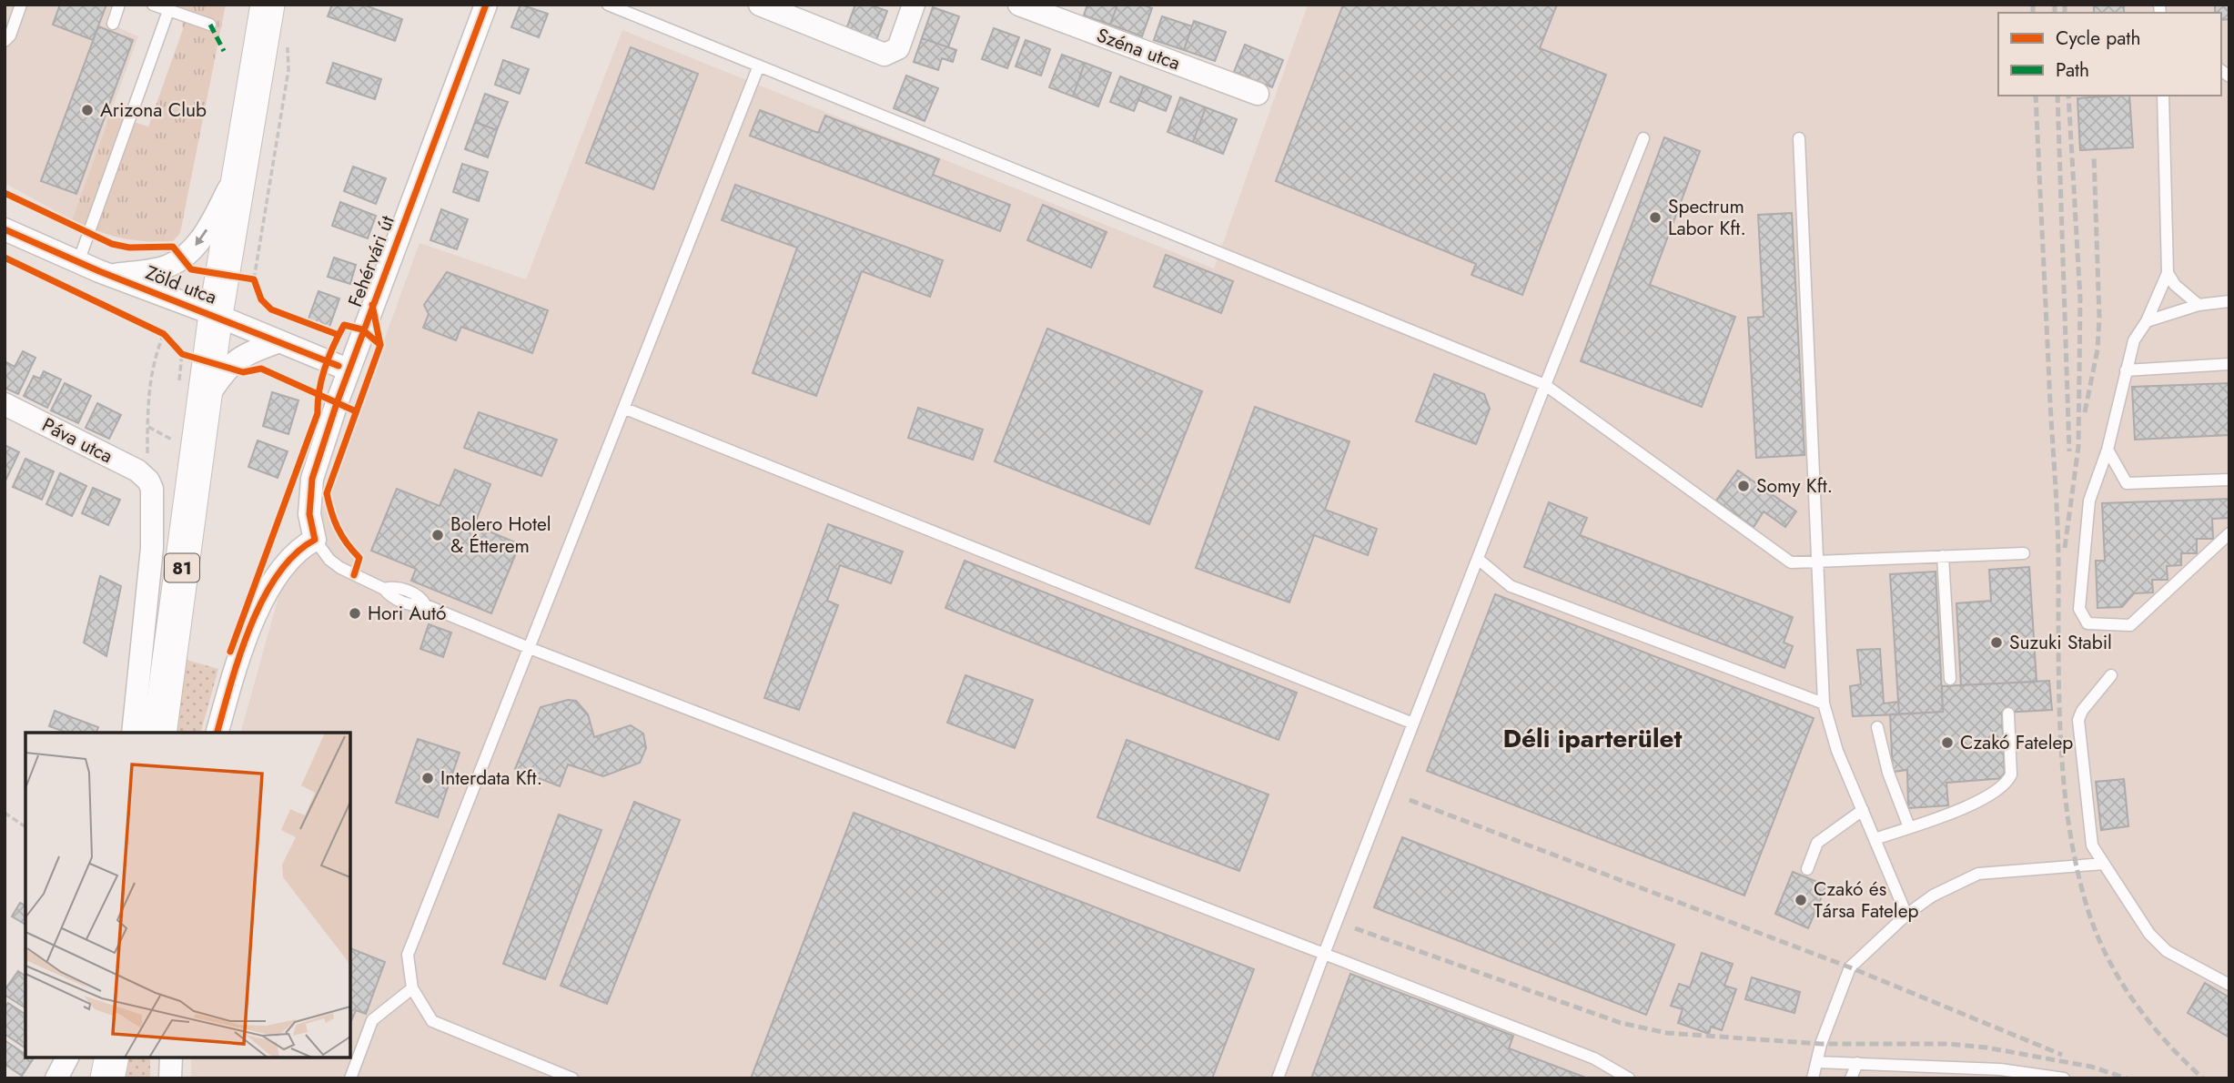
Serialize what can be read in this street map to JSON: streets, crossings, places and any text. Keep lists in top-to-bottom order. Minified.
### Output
{"streets":{"main road":["81"],"street":["Széna utca","Fehérvári út","Zöld utca","Páva utca"]},"crossings":[["Fehérvári út","Zöld utca"],["Zöld utca","81"]],"districts":["Déli iparterület"],"places":["Arizona Club","Spectrum Labor Kft.","Somy Kft.","Bolero Hotel & Étterem","Hori Autó","Suzuki Stabil","Czakó Fatelep","Interdata Kft.","Czakó és Társa Fatelep"],"legend":["Cycle path","Path"]}
